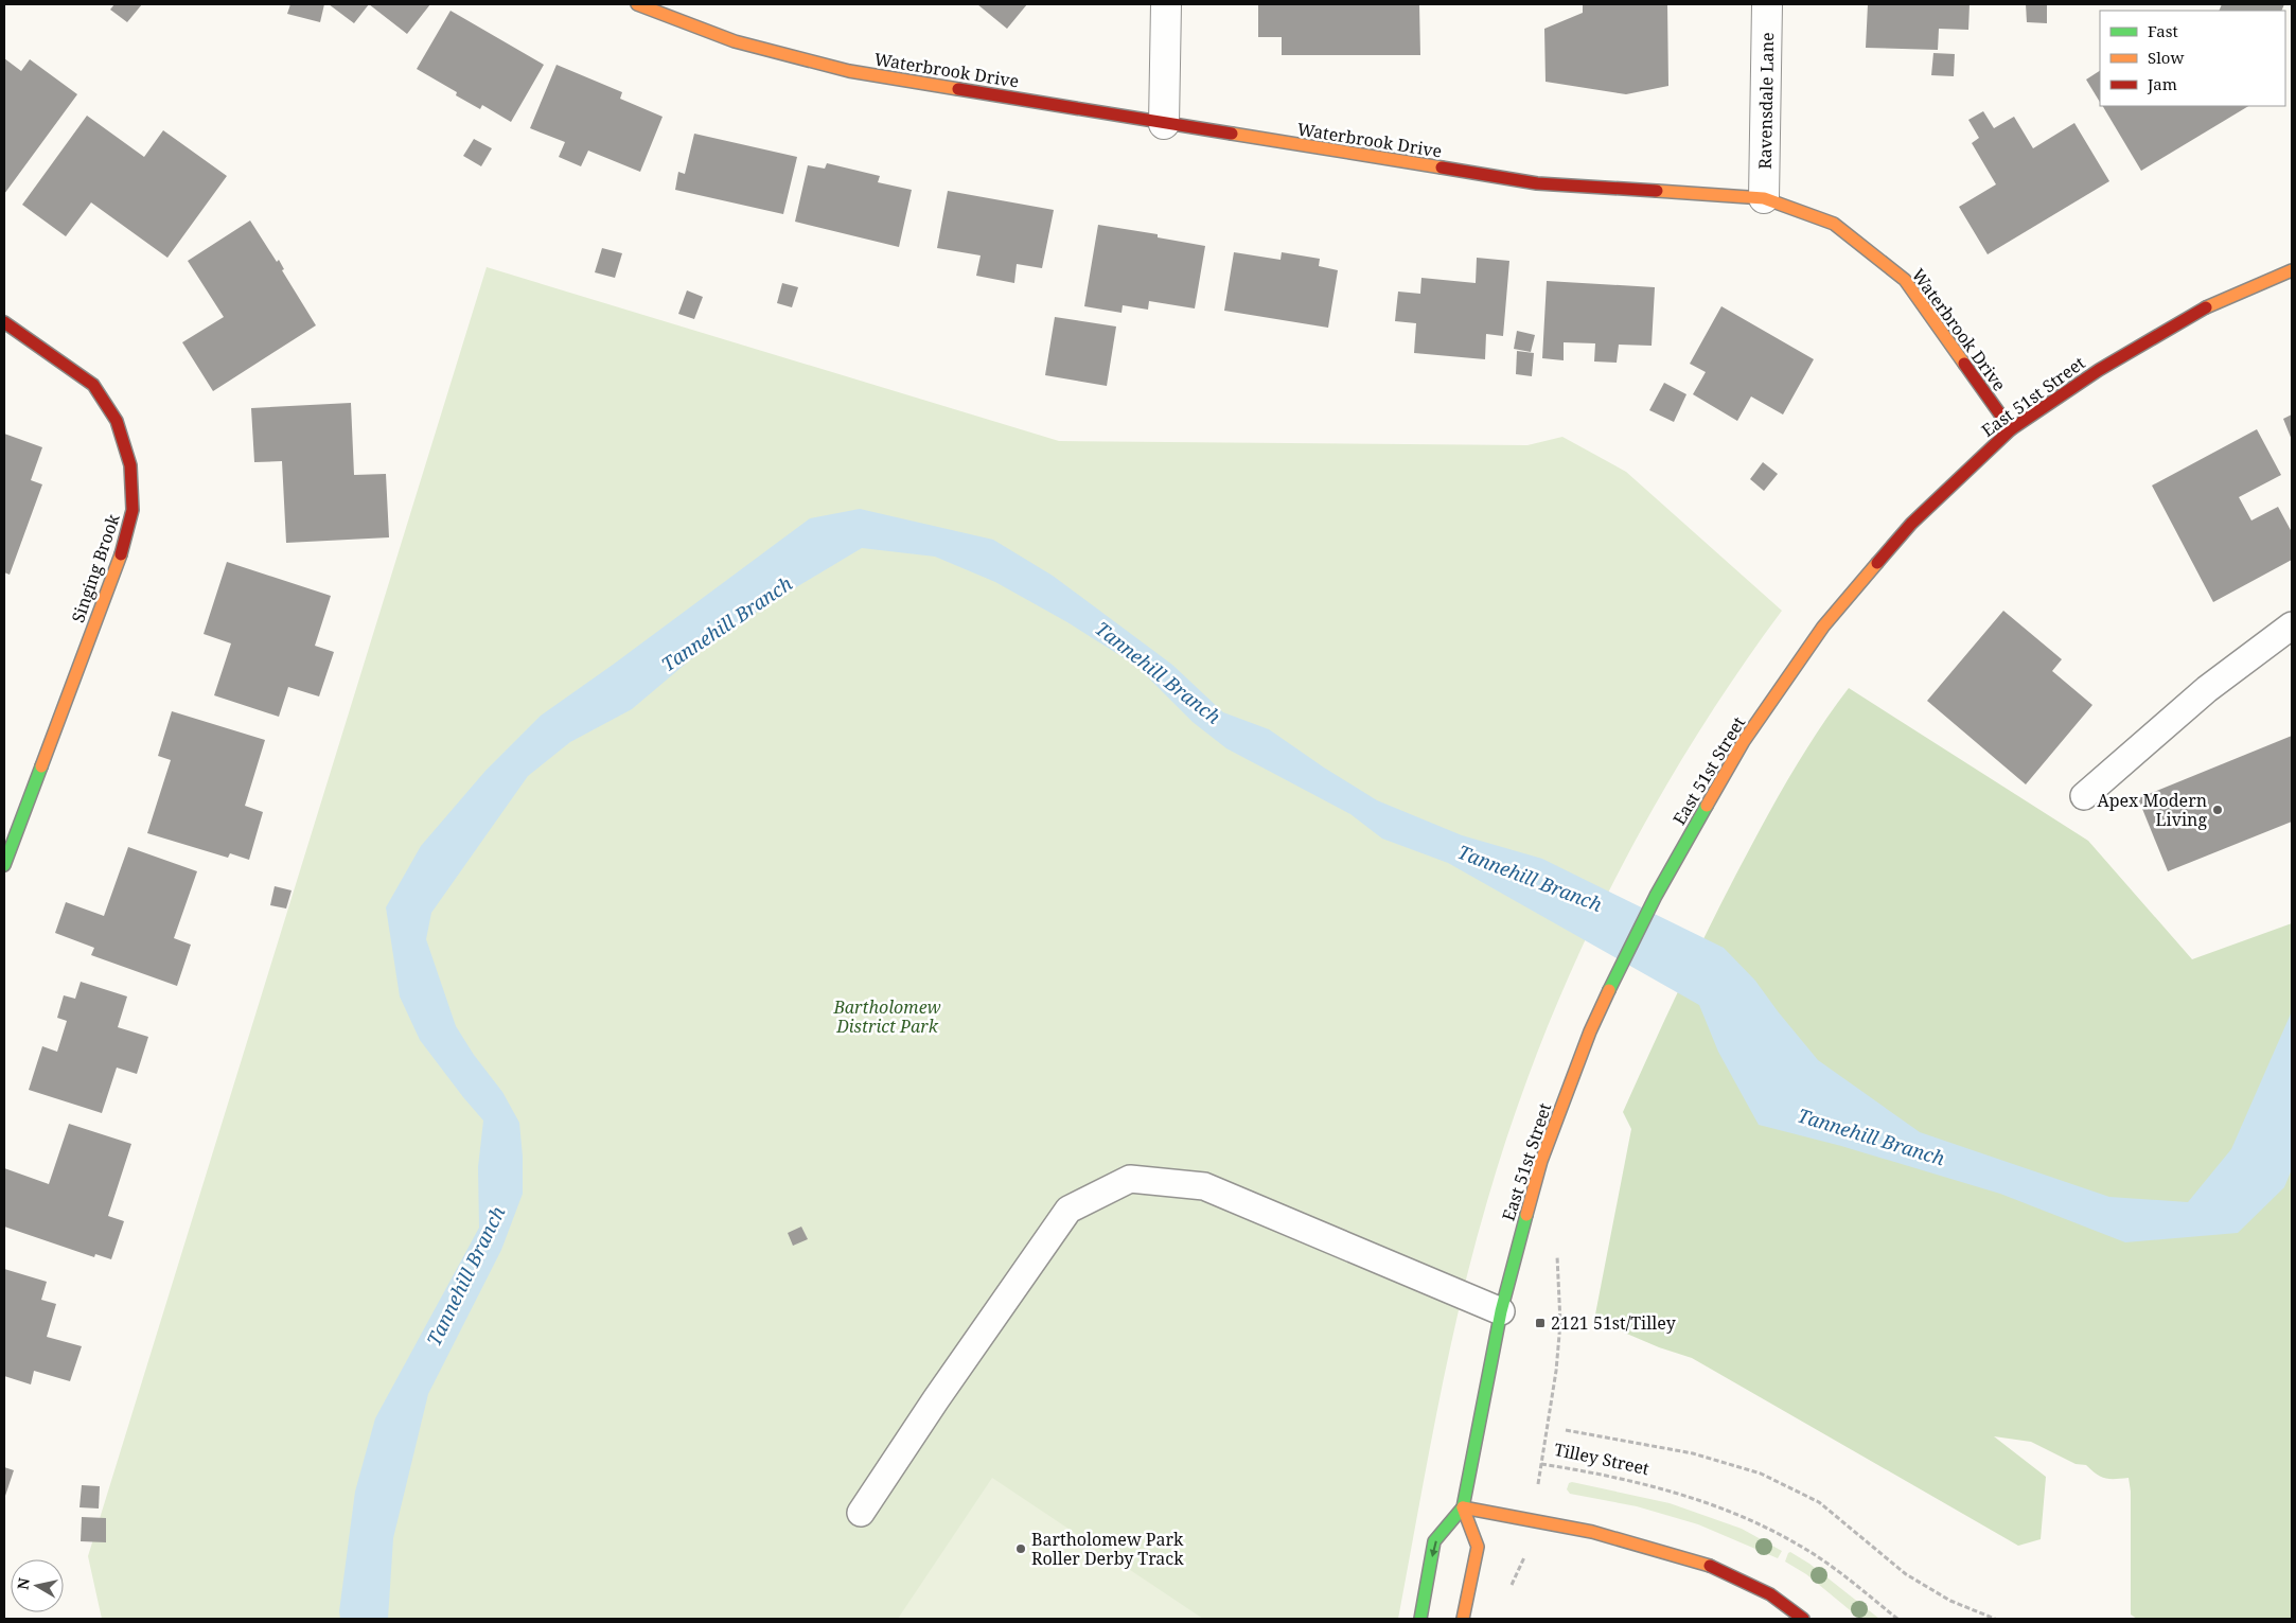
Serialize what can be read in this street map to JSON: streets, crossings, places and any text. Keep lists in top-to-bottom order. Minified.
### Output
{"streets":{"street":["Waterbrook Drive","Ravensdale Lane","East 51st Street","Singing Brook"],"path":["Tilley Street"]},"crossings":[["Waterbrook Drive","Ravensdale Lane"],["Waterbrook Drive","East 51st Street"]],"water":["Tannehill Branch"],"parks":["Bartholomew District Park"],"places":{"other":["Apex Modern Living","Bartholomew Park Roller Derby Track"],"transit":["2121 51st/Tilley"]},"legend":["Fast","Slow","Jam"],"north":"left"}
